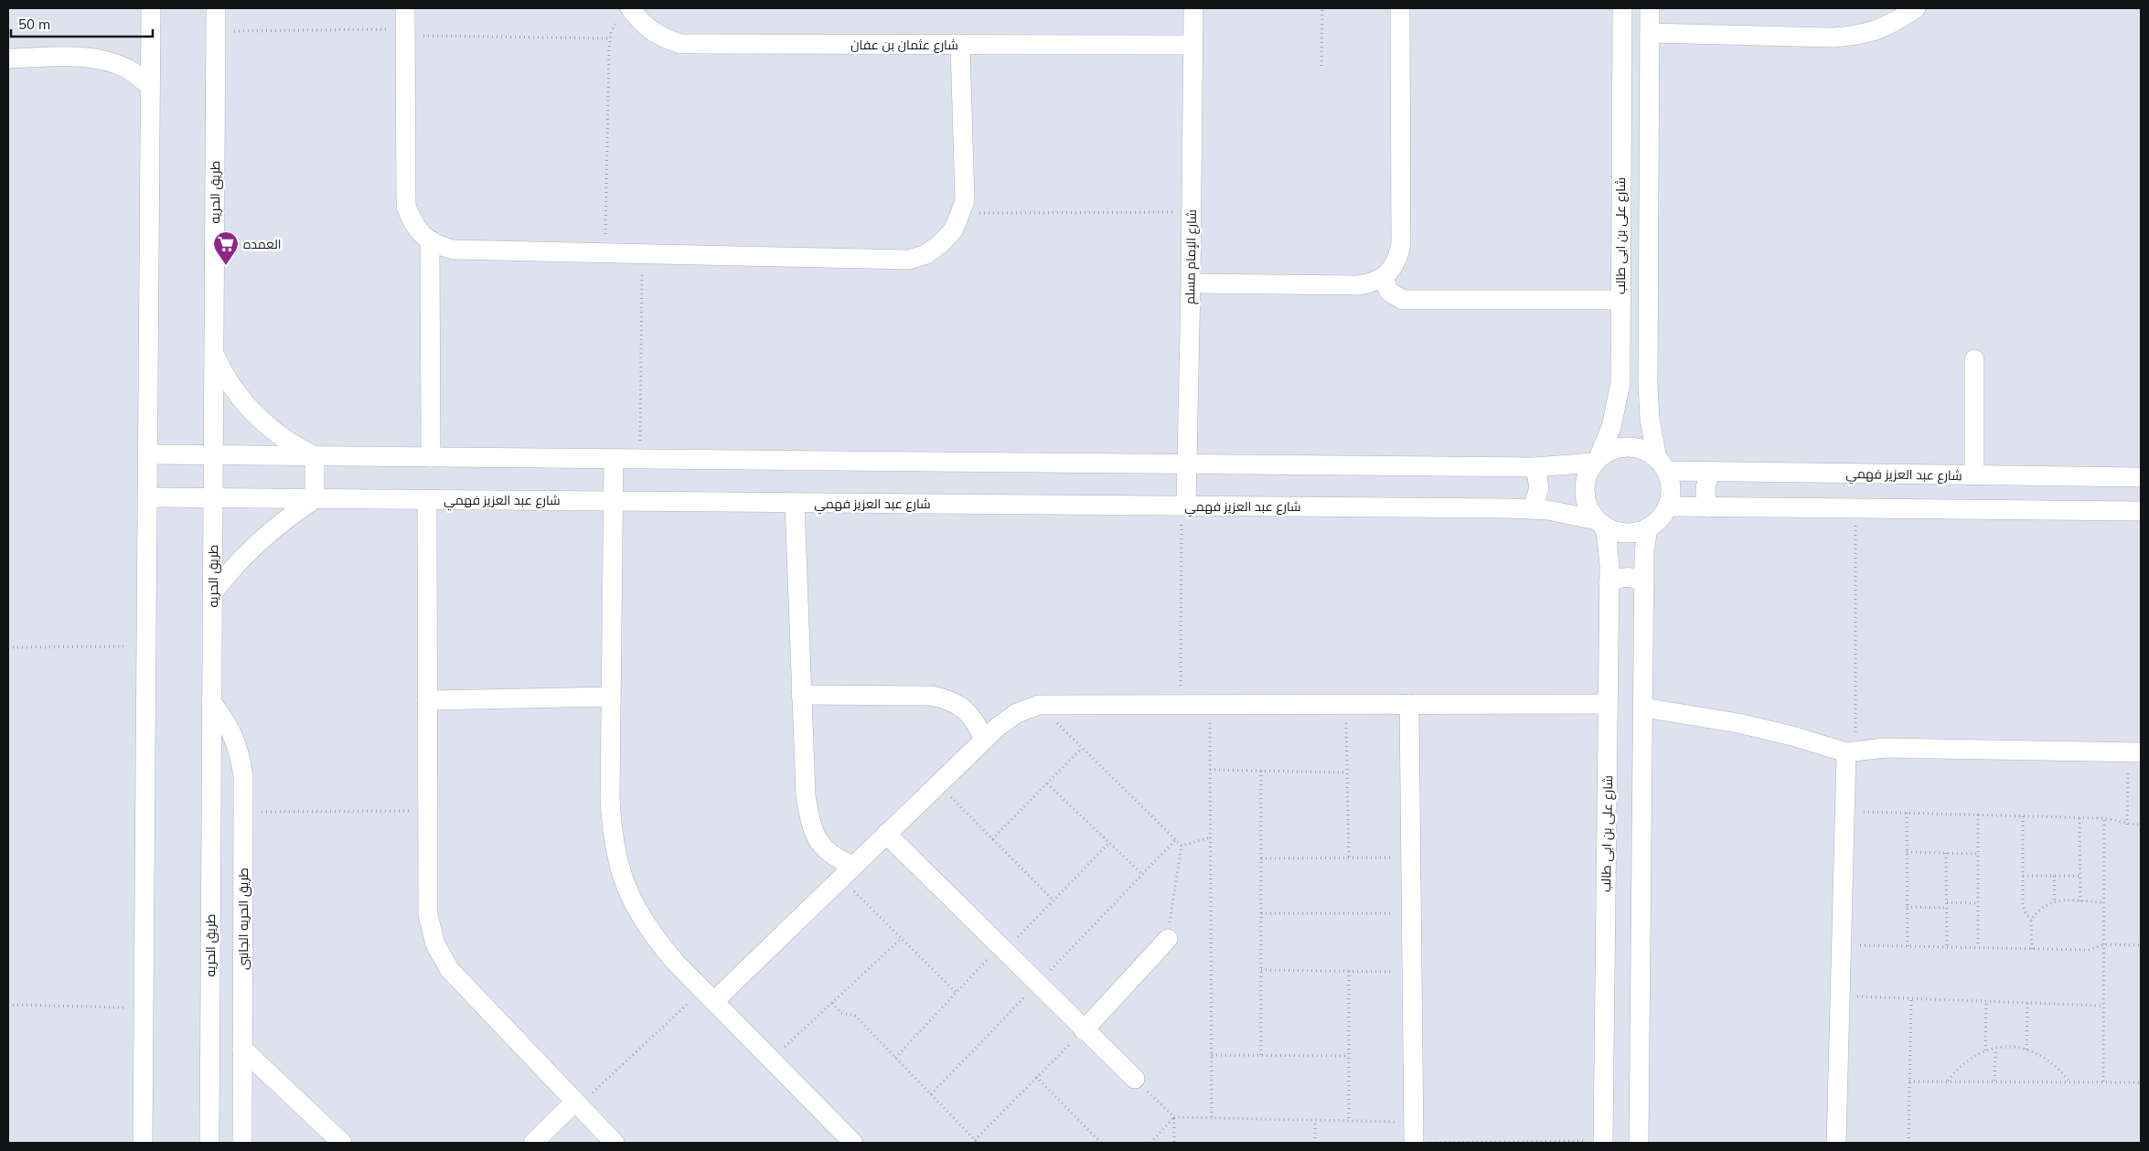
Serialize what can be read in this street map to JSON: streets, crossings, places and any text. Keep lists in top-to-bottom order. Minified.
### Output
{"streets":{"street":["شارع عثمان بن عفان","طريق الحريه","شارع على بن ابى طالب","شارع الإمام مسلم","شارع عبد العزيز فهمي","طريق الحريه الجانبى"]},"crossings":[["شارع عثمان بن عفان","شارع الإمام مسلم"],["طريق الحريه","شارع عبد العزيز فهمي"],["طريق الحريه","طريق الحريه الجانبى"],["شارع على بن ابى طالب","شارع عبد العزيز فهمي"],["شارع الإمام مسلم","شارع عبد العزيز فهمي"]],"places":{"supermarket":["العمده"]},"scale_bar":"50 m"}
